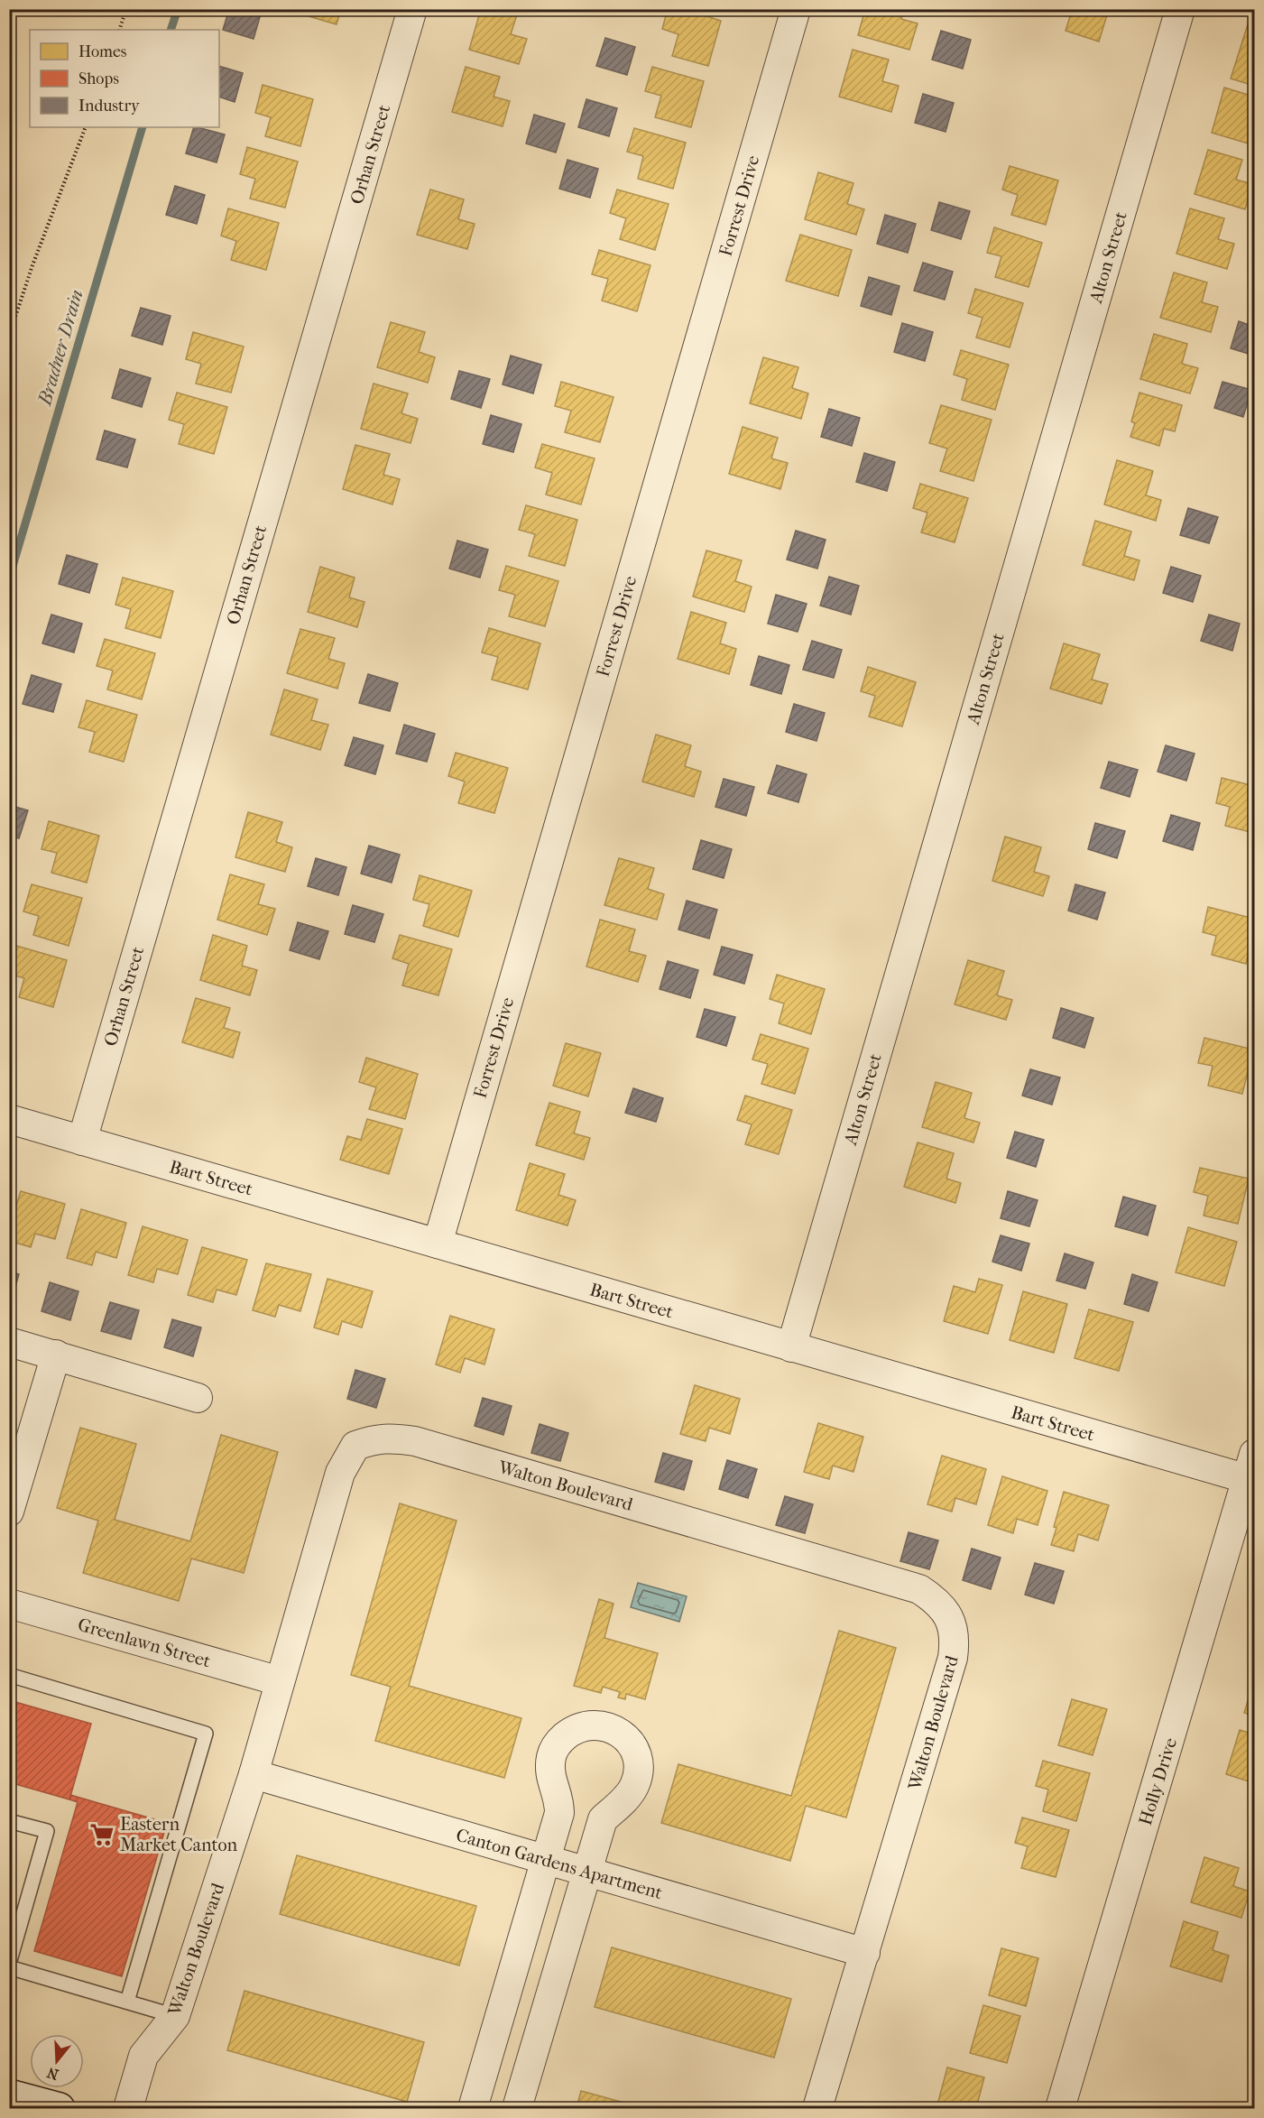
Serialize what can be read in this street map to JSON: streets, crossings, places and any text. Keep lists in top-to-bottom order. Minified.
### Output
{"streets":{"street":["Orhan Street","Forrest Drive","Alton Street","Bart Street","Walton Boulevard","Greenlawn Street","Holly Drive","Canton Gardens Apartment"]},"crossings":[["Orhan Street","Bart Street"],["Forrest Drive","Bart Street"],["Alton Street","Bart Street"],["Bart Street","Holly Drive"],["Walton Boulevard","Greenlawn Street"],["Walton Boulevard","Canton Gardens Apartment"]],"water":["Bradner Drain"],"places":{"supermarket":["Eastern Market Canton"]},"legend":["Homes","Shops","Industry"],"north":"bottom"}
